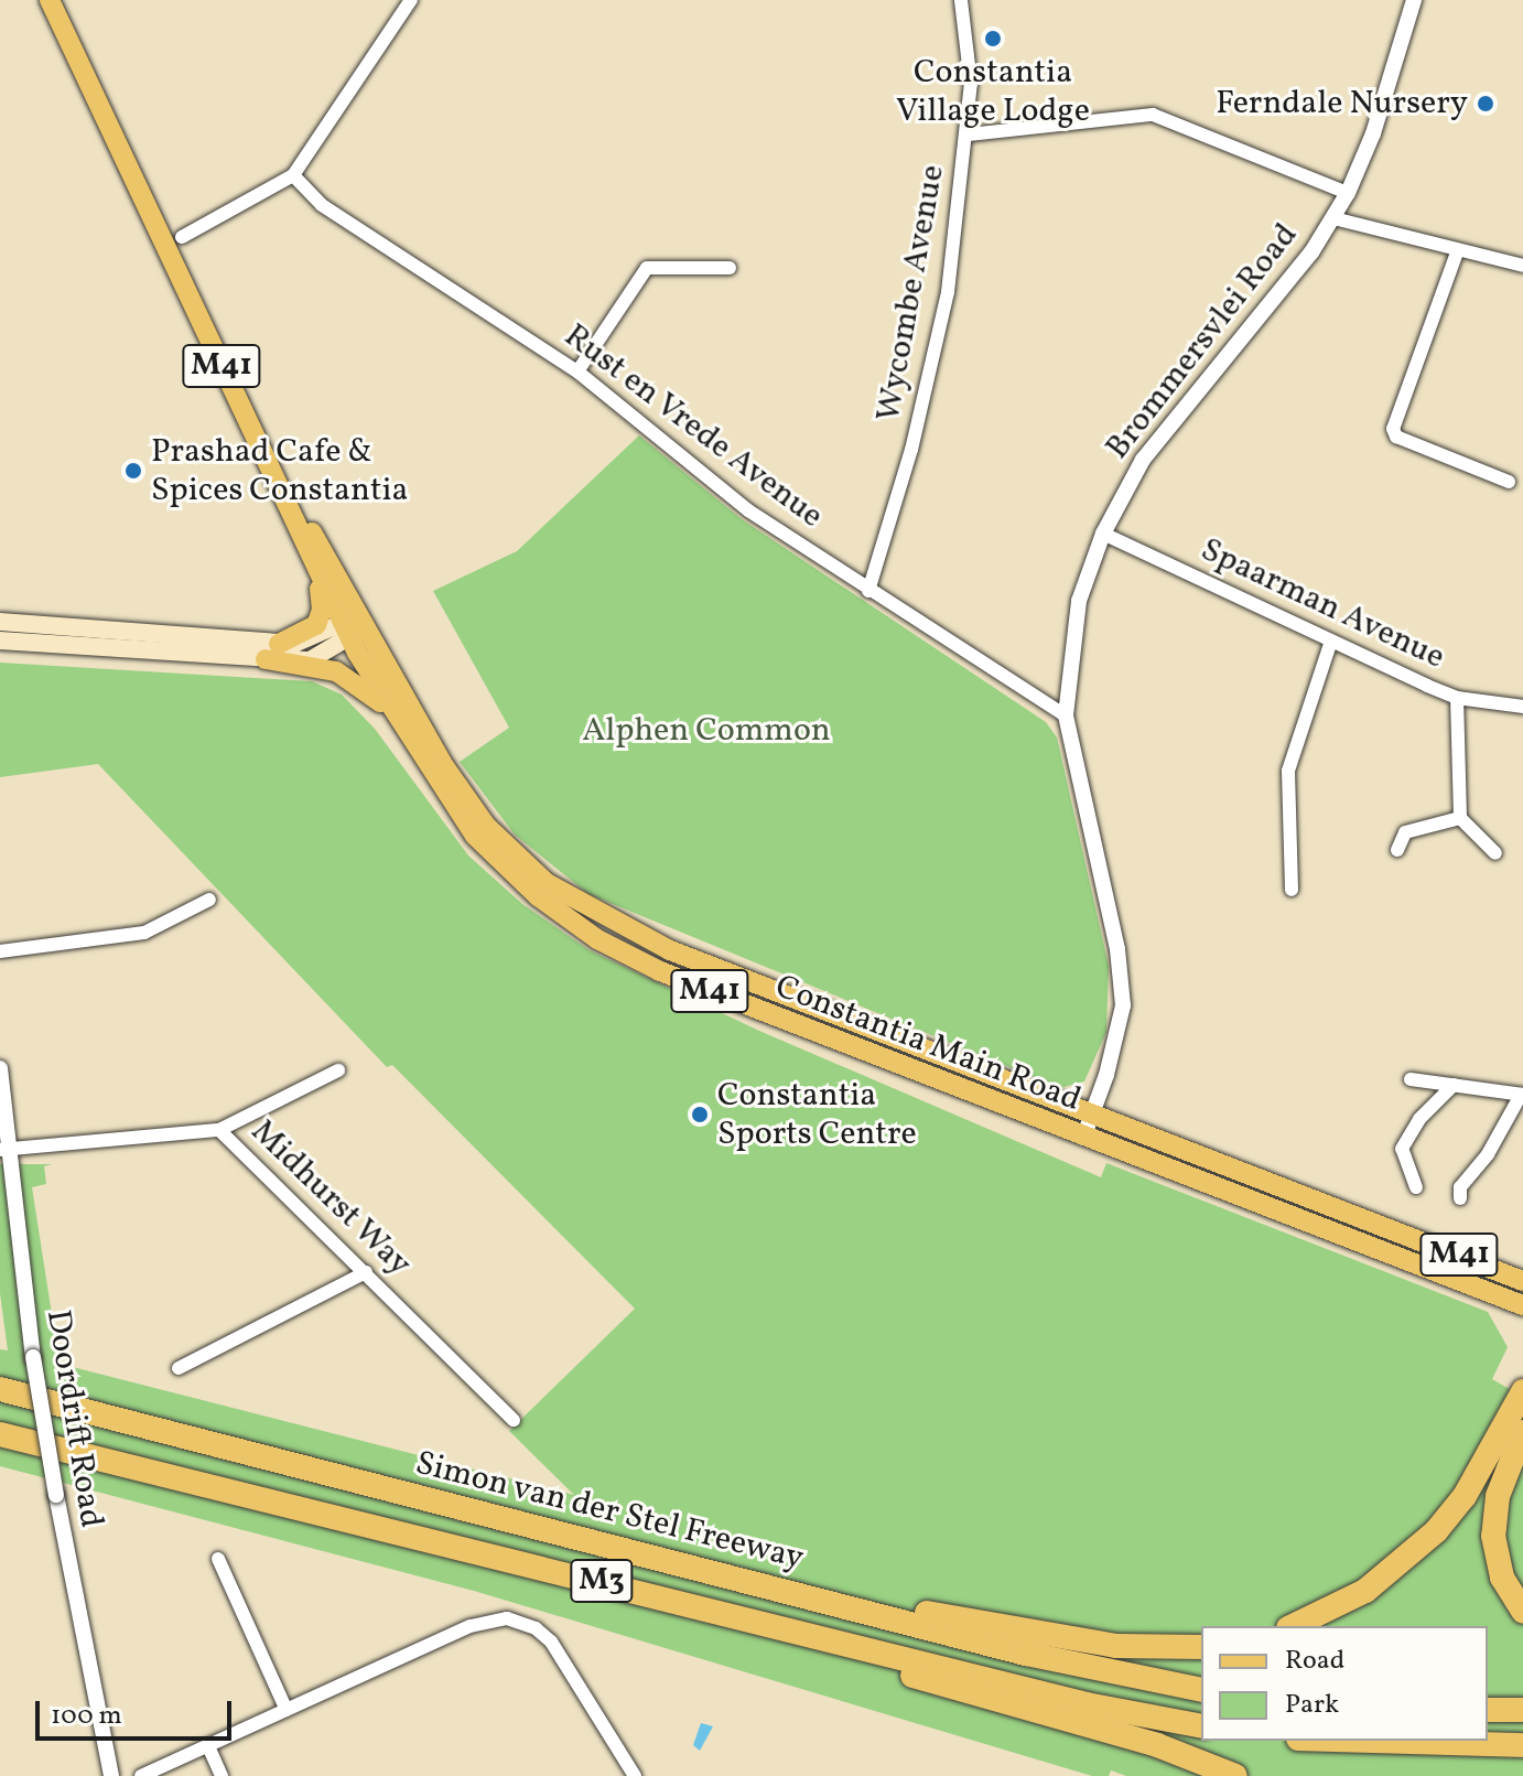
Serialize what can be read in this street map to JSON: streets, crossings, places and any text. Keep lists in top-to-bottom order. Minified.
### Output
{"streets":{"highway":["Simon van der Stel Freeway","M3"],"main road":["M41","Constantia Main Road"],"street":["Wycombe Avenue","Brommersvlei Road","Rust en Vrede Avenue","Spaarman Avenue","Midhurst Way","Doordrift Road"]},"crossings":[["Wycombe Avenue","Rust en Vrede Avenue"],["Brommersvlei Road","Rust en Vrede Avenue"],["Brommersvlei Road","Spaarman Avenue"],["Brommersvlei Road","Constantia Main Road"],["Midhurst Way","Doordrift Road"]],"parks":["Alphen Common"],"places":["Constantia Village Lodge","Ferndale Nursery","Prashad Cafe & Spices Constantia","Constantia Sports Centre"],"legend":["Road","Park"],"scale_bar":"100 m"}
